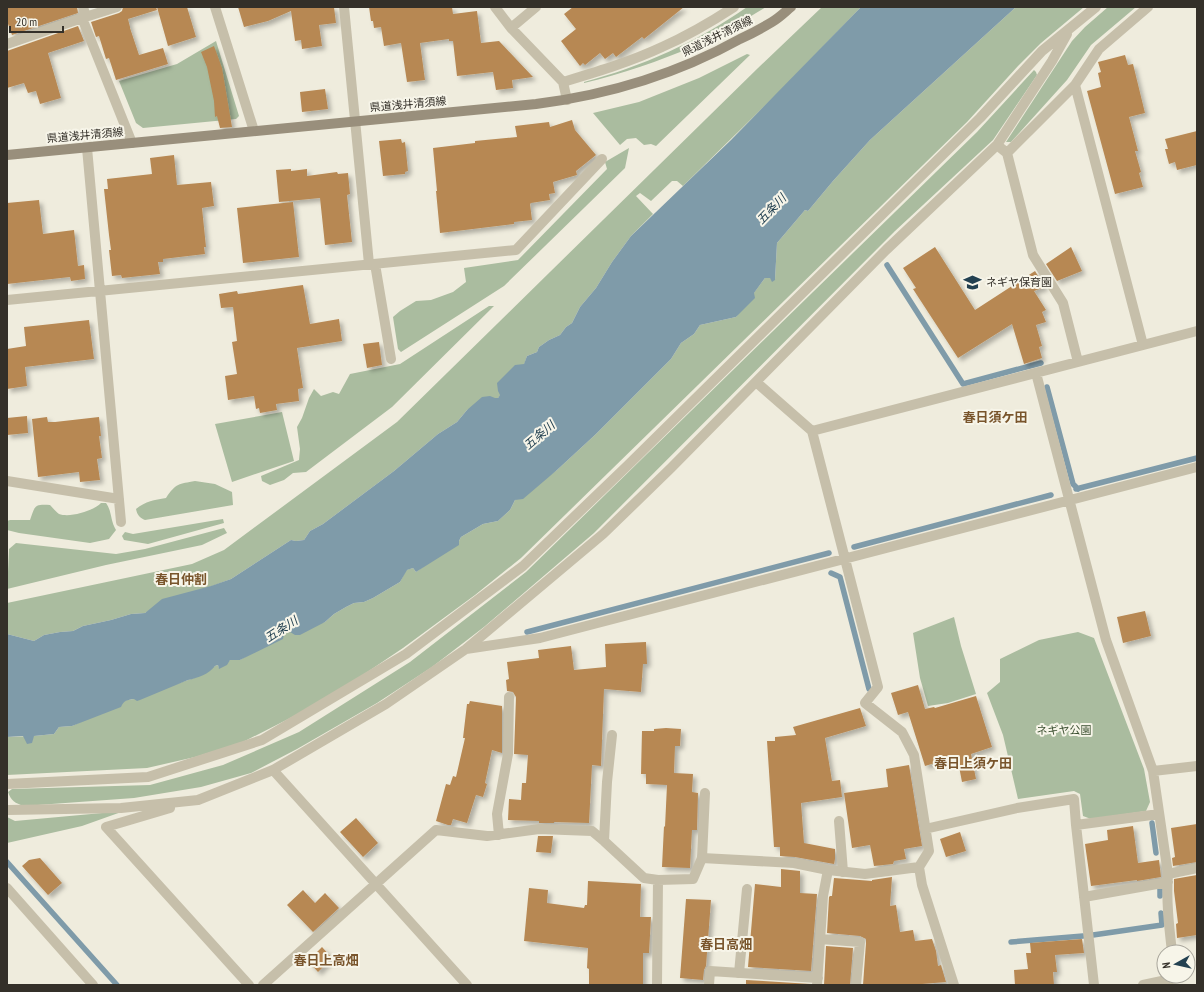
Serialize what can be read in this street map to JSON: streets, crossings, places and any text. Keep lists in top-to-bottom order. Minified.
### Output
{"streets":{"main road":["県道浅井清須線"]},"districts":["春日須ケ田","春日仲割","春日上須ケ田","春日高畑","春日上高畑"],"water":["五条川"],"parks":["ネギヤ公園"],"places":{"school or university":["ネギヤ保育園"]},"scale_bar":"20 m","north":"left"}
